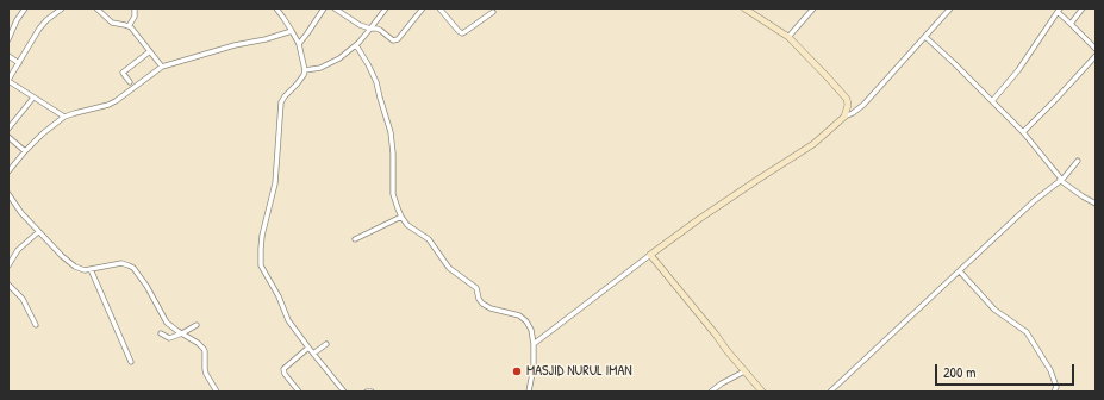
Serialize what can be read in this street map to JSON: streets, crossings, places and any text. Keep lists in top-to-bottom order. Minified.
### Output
{"places":["MASJID NURUL IMAN"],"scale_bar":"200 m"}
